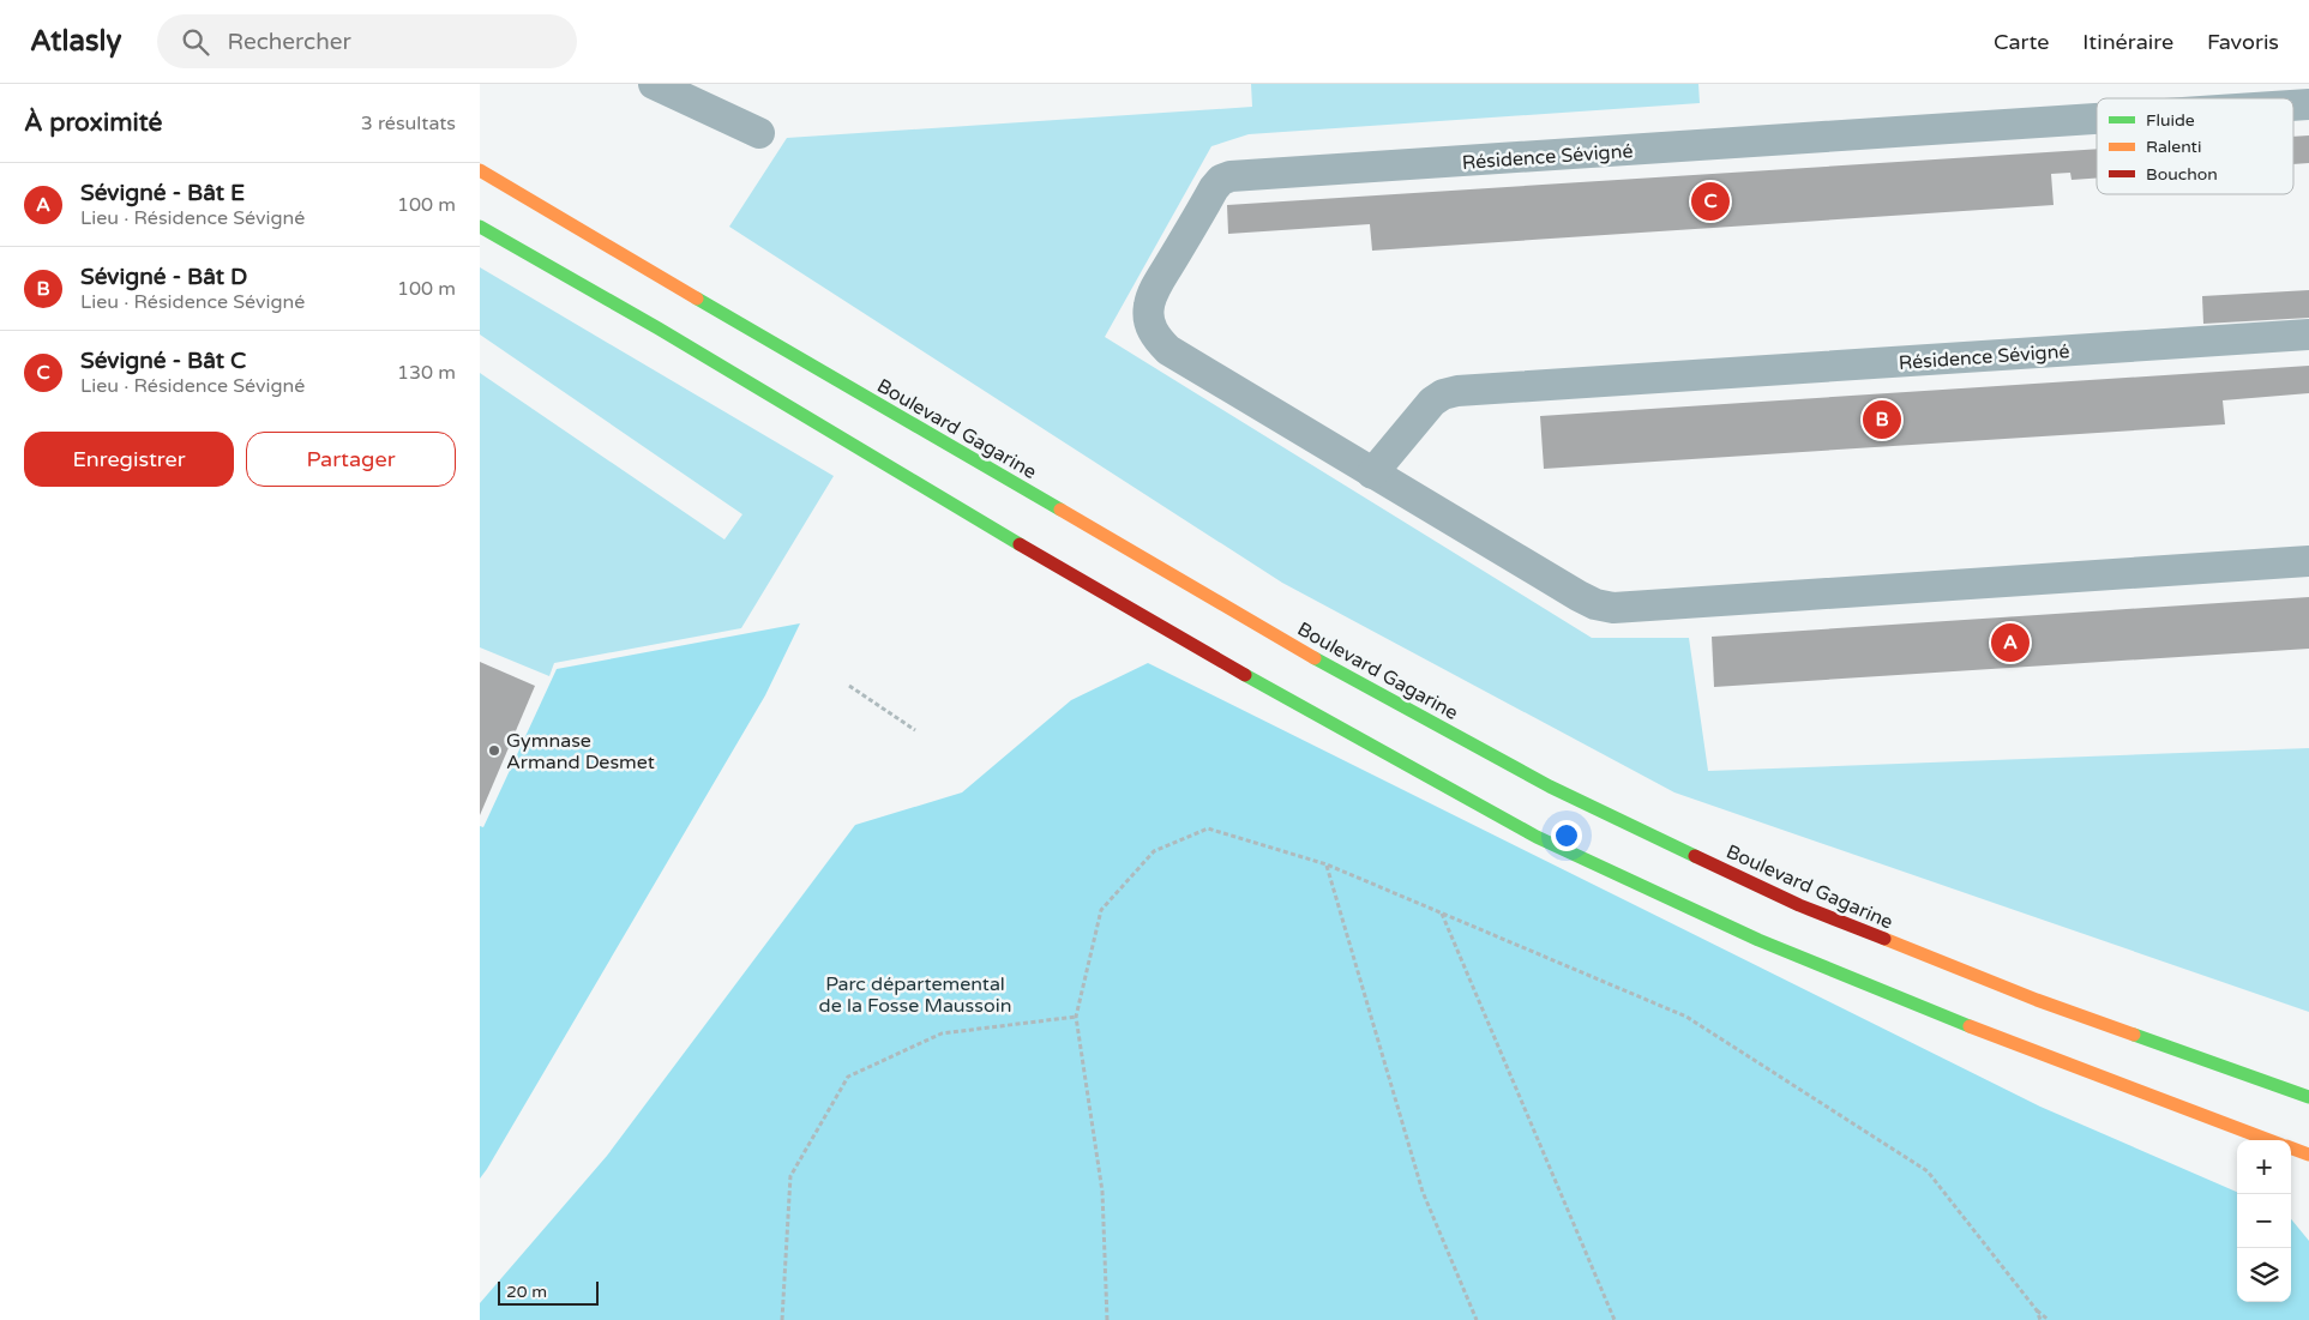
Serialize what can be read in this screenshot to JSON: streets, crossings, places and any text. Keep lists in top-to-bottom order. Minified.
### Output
{"streets":{"main road":["Boulevard Gagarine"],"street":["Résidence Sévigné"]},"parks":["Parc départemental de la Fosse Maussoin"],"places":["Gymnase Armand Desmet"],"legend":["Fluide","Ralenti","Bouchon"],"scale_bar":"20 m","page":{"header":"Atlasly","search":"Rechercher","nav":["Carte","Itinéraire","Favoris"],"heading":["À proximité","3 résultats"],"list":[{"mark":"A","name":"Sévigné - Bât E","note":"Lieu · Résidence Sévigné","value":"100 m"},{"mark":"B","name":"Sévigné - Bât D","note":"Lieu · Résidence Sévigné","value":"100 m"},{"mark":"C","name":"Sévigné - Bât C","note":"Lieu · Résidence Sévigné","value":"130 m"}],"pins":["C","B","A"],"buttons":["Enregistrer","Partager"],"map_buttons":["+","−"],"scale":"20 m"}}
